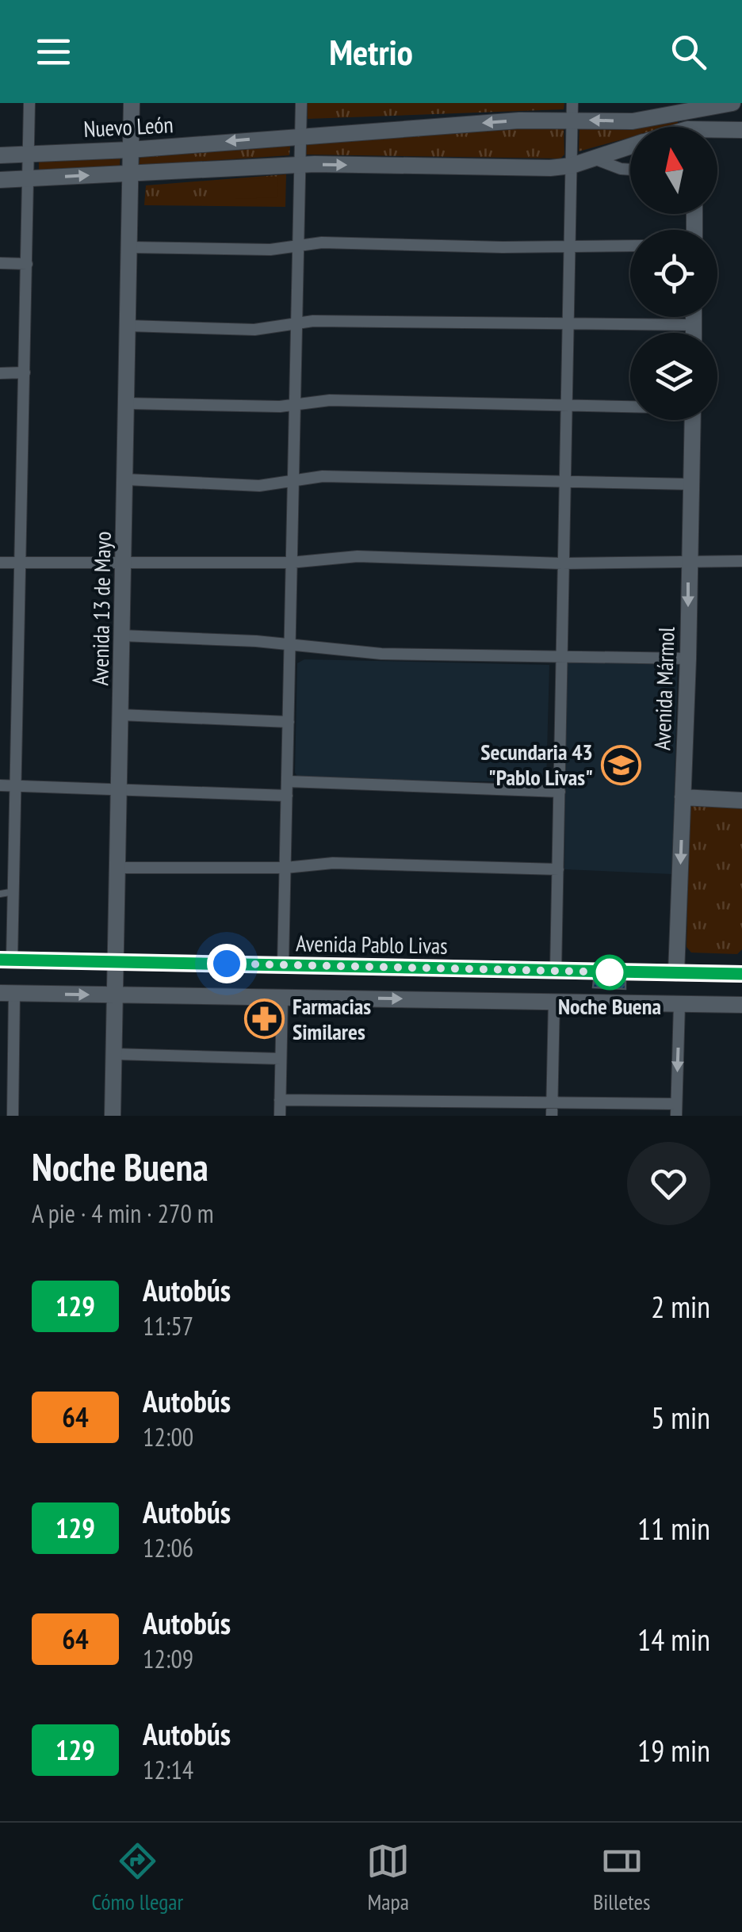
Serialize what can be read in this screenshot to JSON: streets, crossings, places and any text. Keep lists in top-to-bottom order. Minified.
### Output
{"streets":{"street":["Nuevo León","Avenida 13 de Mayo","Avenida Mármol","Avenida Pablo Livas"]},"crossings":[["Nuevo León","Avenida 13 de Mayo"],["Avenida 13 de Mayo","Avenida Pablo Livas"],["Avenida Mármol","Avenida Pablo Livas"]],"places":{"school or university":["Secundaria 43 \"Pablo Livas\""],"other":["Noche Buena"],"pharmacy":["Farmacias Similares"]},"lines":["bus line 129"],"north":"top","page":{"header":"Metrio","heading":["Noche Buena","A pie · 4 min · 270 m"],"list":[{"mark":"129","name":"Autobús","note":"11:57","value":"2 min"},{"mark":"64","name":"Autobús","note":"12:00","value":"5 min"},{"mark":"129","name":"Autobús","note":"12:06","value":"11 min"},{"mark":"64","name":"Autobús","note":"12:09","value":"14 min"},{"mark":"129","name":"Autobús","note":"12:14","value":"19 min"}],"tabs":["Cómo llegar","Mapa","Billetes"]}}
